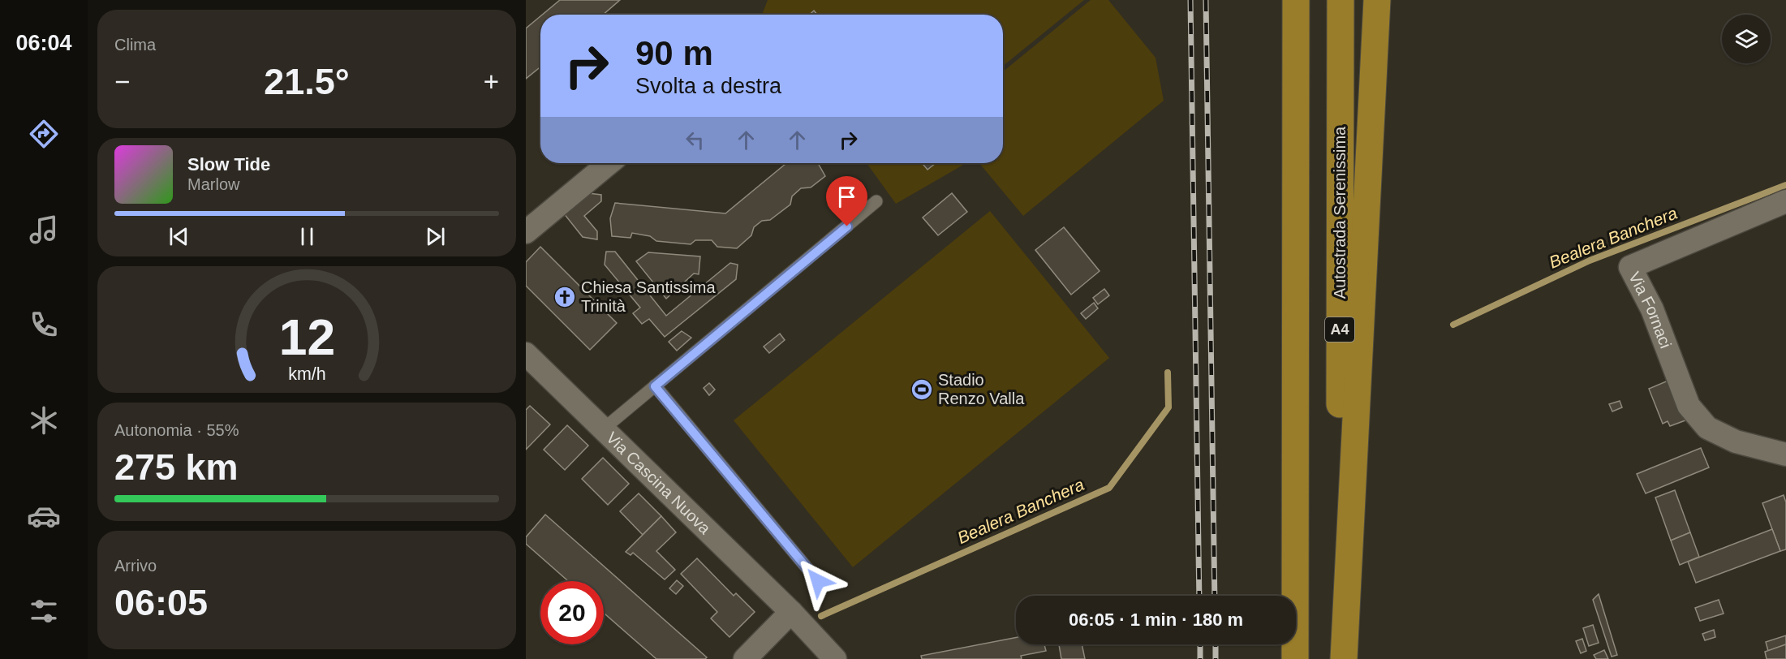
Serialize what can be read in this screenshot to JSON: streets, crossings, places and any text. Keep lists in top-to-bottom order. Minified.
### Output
{"streets":{"highway":["Autostrada Serenissima","A4"],"street":["Via Fornaci","Via Cascina Nuova"]},"water":["Bealera Banchera"],"places":{"church":["Chiesa Santissima Trinità"],"sports":["Stadio Renzo Valla"]},"page":{"tabs":"06:04","tile":["Clima",["Autonomia · 55%","275 km"],["Arrivo","06:05"]],"turn":["90 m","Svolta a destra"],"heat":["−","21.5°","+"],"song":["Slow Tide","Marlow"],"limit":"20","trip":"06:05 · 1 min · 180 m","gauge":["12","km/h"]}}
